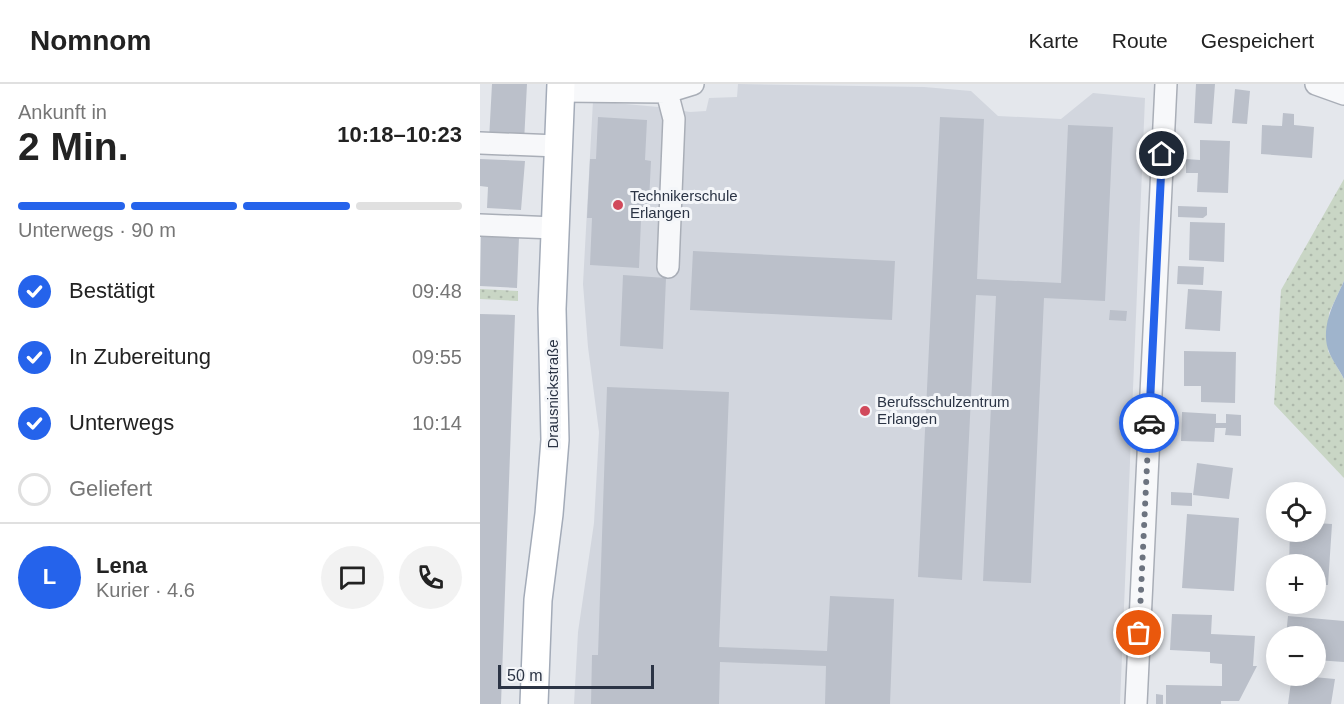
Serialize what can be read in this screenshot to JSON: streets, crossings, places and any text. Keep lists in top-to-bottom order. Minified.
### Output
{"streets":{"main road":["Drausnickstraße"]},"places":["Technikerschule Erlangen","Berufsschulzentrum Erlangen"],"scale_bar":"50 m","page":{"header":"Nomnom","nav":["Karte","Route","Gespeichert"],"heading":["2 Min.","Ankunft in","10:18–10:23"],"panel":["Lena","Kurier · 4.6"],"bar":"Unterwegs · 90 m","list":[["Bestätigt","09:48"],["In Zubereitung","09:55"],["Unterwegs","10:14"],"Geliefert"],"map_buttons":["+","−"],"round":"L","scale":"50 m"}}
